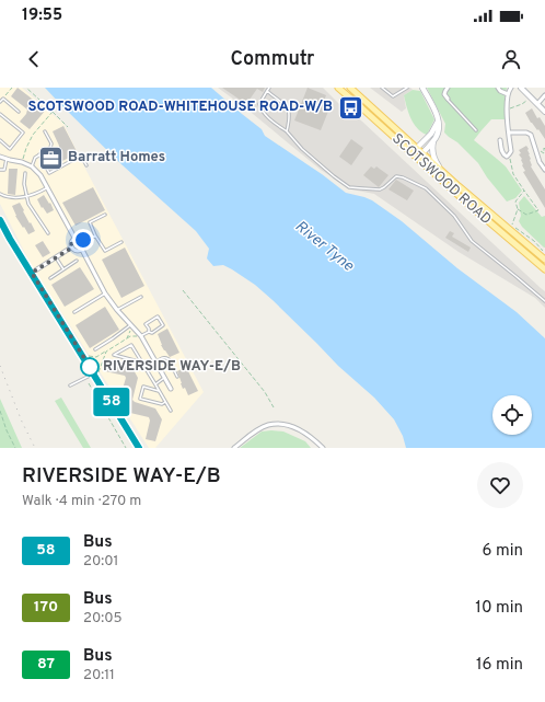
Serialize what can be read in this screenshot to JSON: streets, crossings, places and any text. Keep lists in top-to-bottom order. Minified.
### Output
{"streets":{"main road":["SCOTSWOOD ROAD"]},"water":["River Tyne"],"places":{"bus stop":["SCOTSWOOD ROAD-WHITEHOUSE ROAD-W/B"],"office":["Barratt Homes"],"other":["RIVERSIDE WAY-E/B"]},"lines":["bus line 58"],"page":{"status":"19:55","header":"Commutr","on_map":"58","heading":["RIVERSIDE WAY-E/B","Walk · 4 min · 270 m"],"list":[{"mark":"58","name":"Bus","note":"20:01","value":"6 min"},{"mark":"170","name":"Bus","note":"20:05","value":"10 min"},{"mark":"87","name":"Bus","note":"20:11","value":"16 min"}]}}
